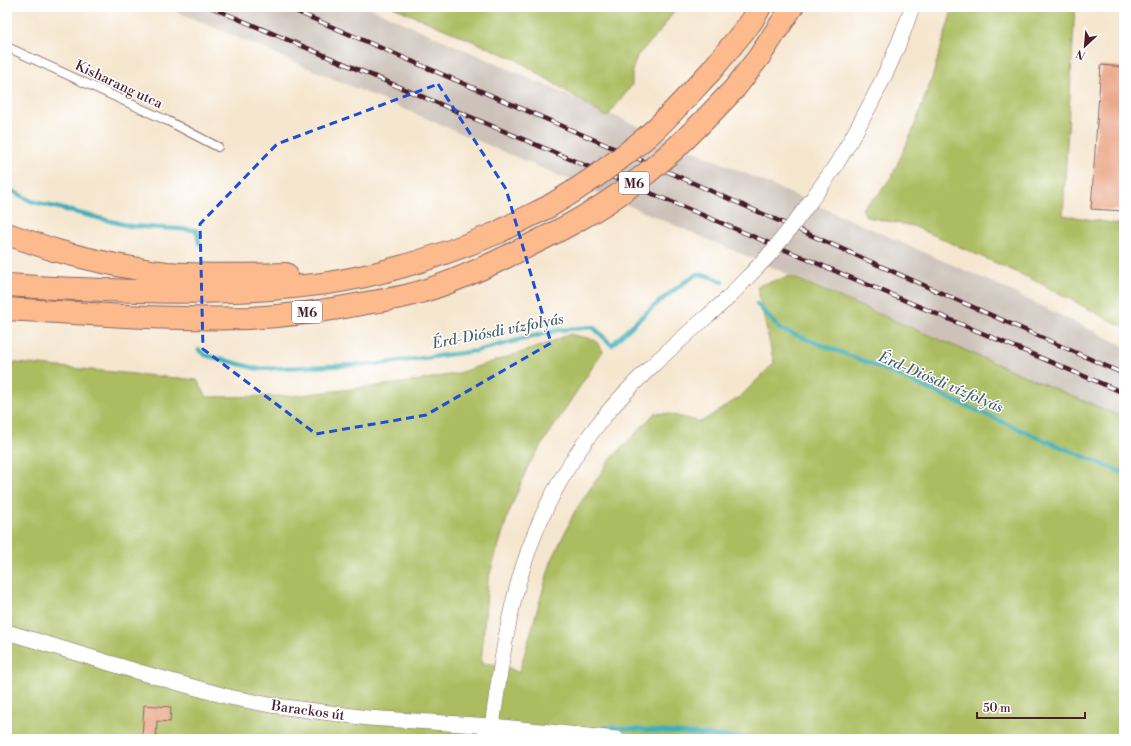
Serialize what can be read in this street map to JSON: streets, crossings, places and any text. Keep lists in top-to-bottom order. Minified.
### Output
{"streets":{"highway":["M6"],"street":["Barackos út"],"lane":["Kisharang utca"]},"water":["Érd-Diósdi vízfolyás"],"scale_bar":"50 m","north":"bottom left"}
